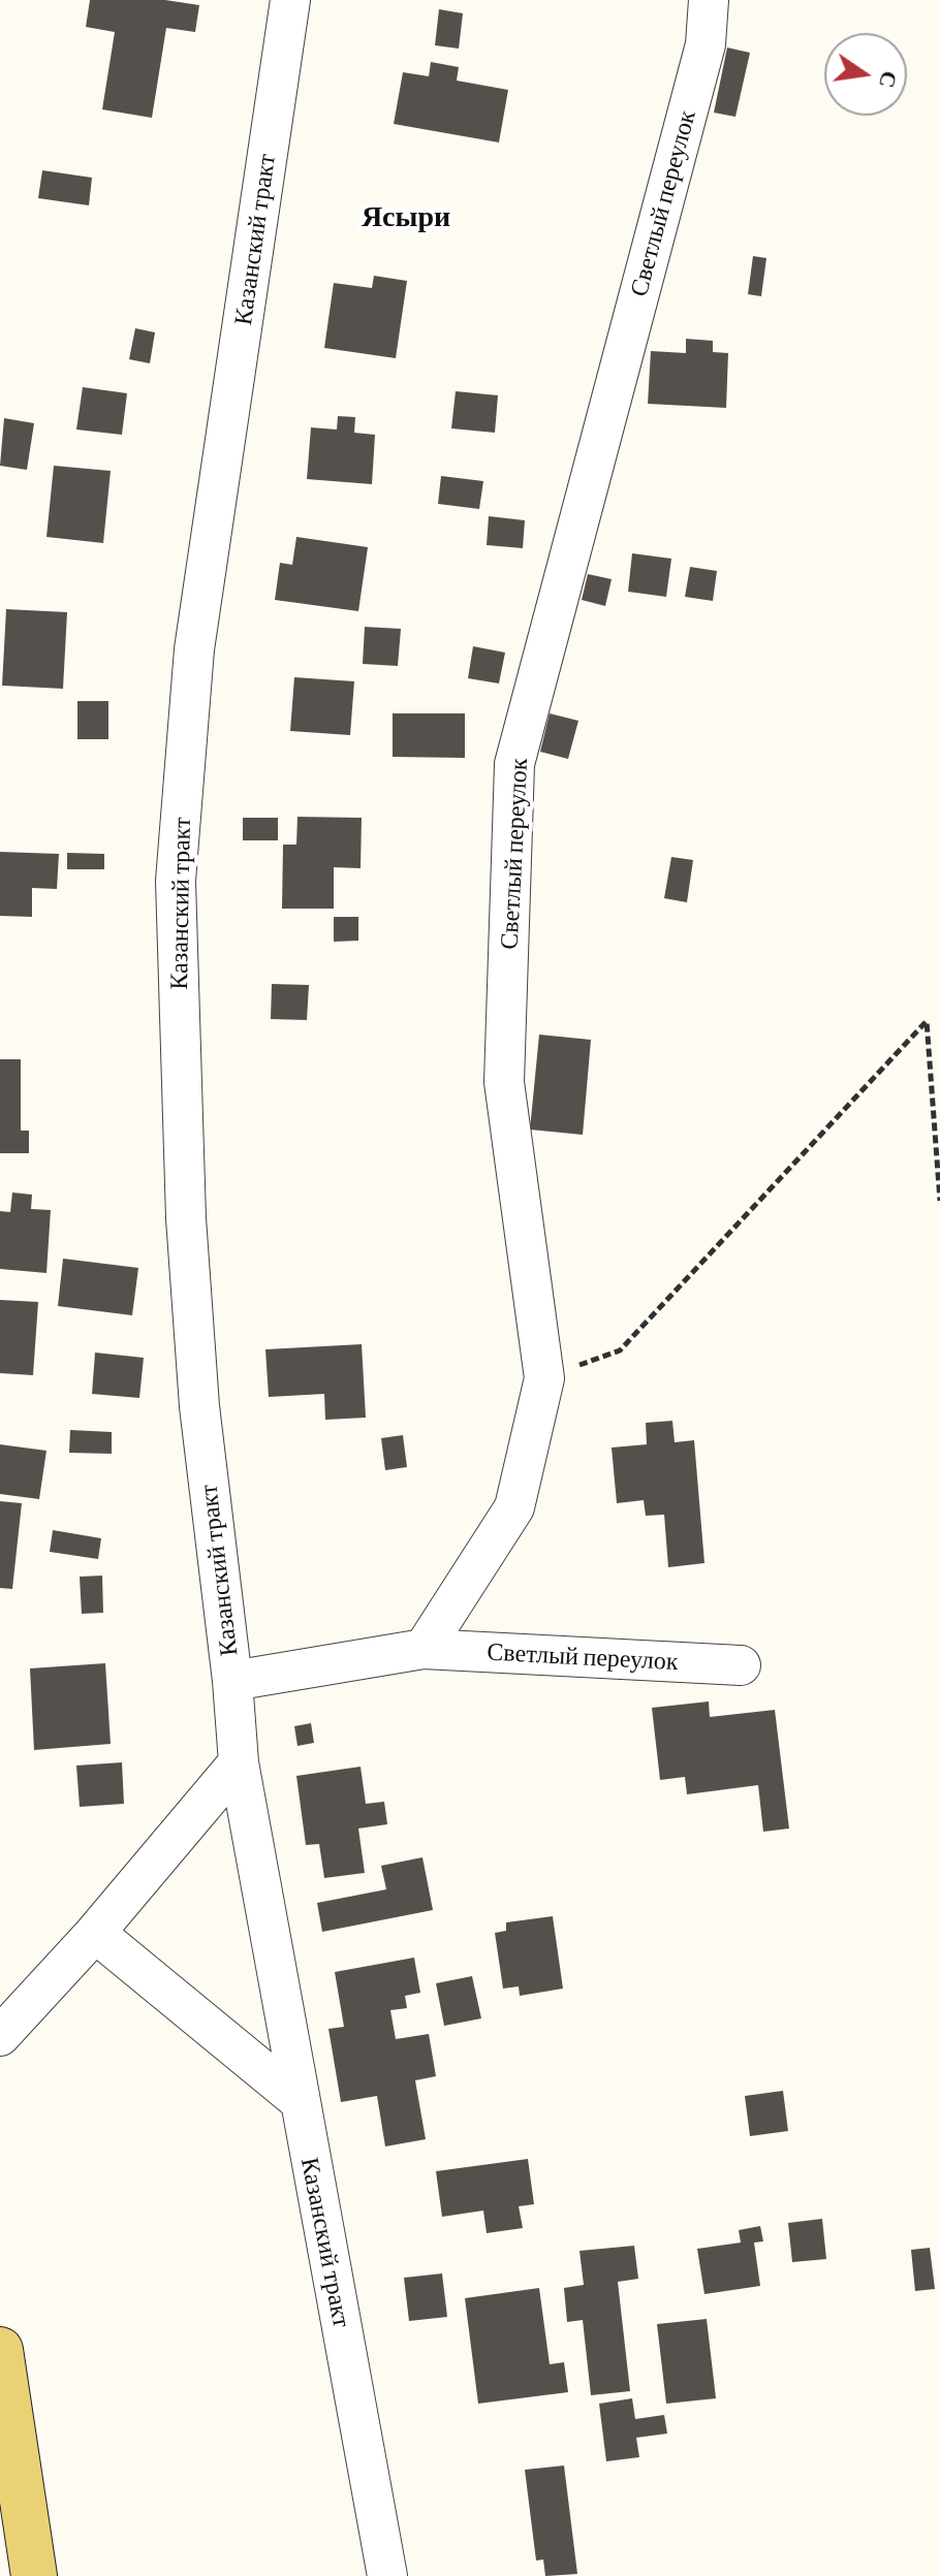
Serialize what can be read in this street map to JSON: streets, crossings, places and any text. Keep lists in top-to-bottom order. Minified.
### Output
{"streets":{"street":["Светлый переулок","Казанский тракт"]},"crossings":[["Светлый переулок","Казанский тракт"]],"districts":["Ясыри"],"north":"right"}
